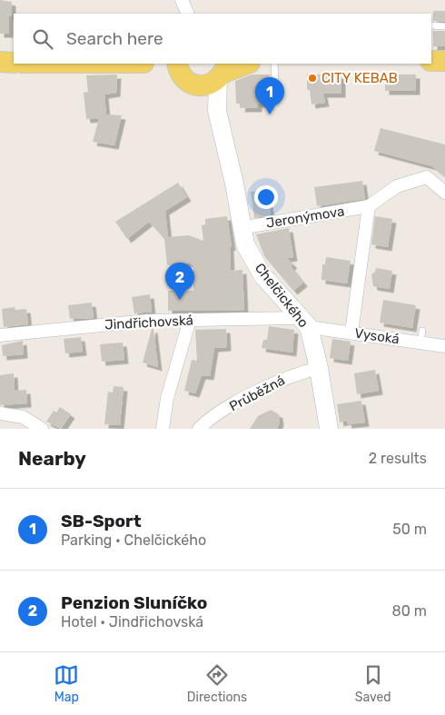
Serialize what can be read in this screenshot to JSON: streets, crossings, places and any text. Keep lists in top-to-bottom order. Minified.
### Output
{"streets":{"street":["Jeronýmova","Chelčického","Jindřichovská","Vysoká","Průběžná"]},"crossings":[["Jeronýmova","Chelčického"],["Chelčického","Jindřichovská"],["Chelčického","Vysoká"],["Chelčického","Průběžná"],["Jindřichovská","Vysoká"]],"places":["CITY KEBAB"],"page":{"search":"Search here","pins":["1","2"],"heading":["Nearby","2 results"],"list":[{"mark":"1","name":"SB-Sport","note":"Parking · Chelčického","value":"50 m"},{"mark":"2","name":"Penzion Sluníčko","note":"Hotel · Jindřichovská","value":"80 m"}],"nav":["Map","Directions","Saved"]}}
